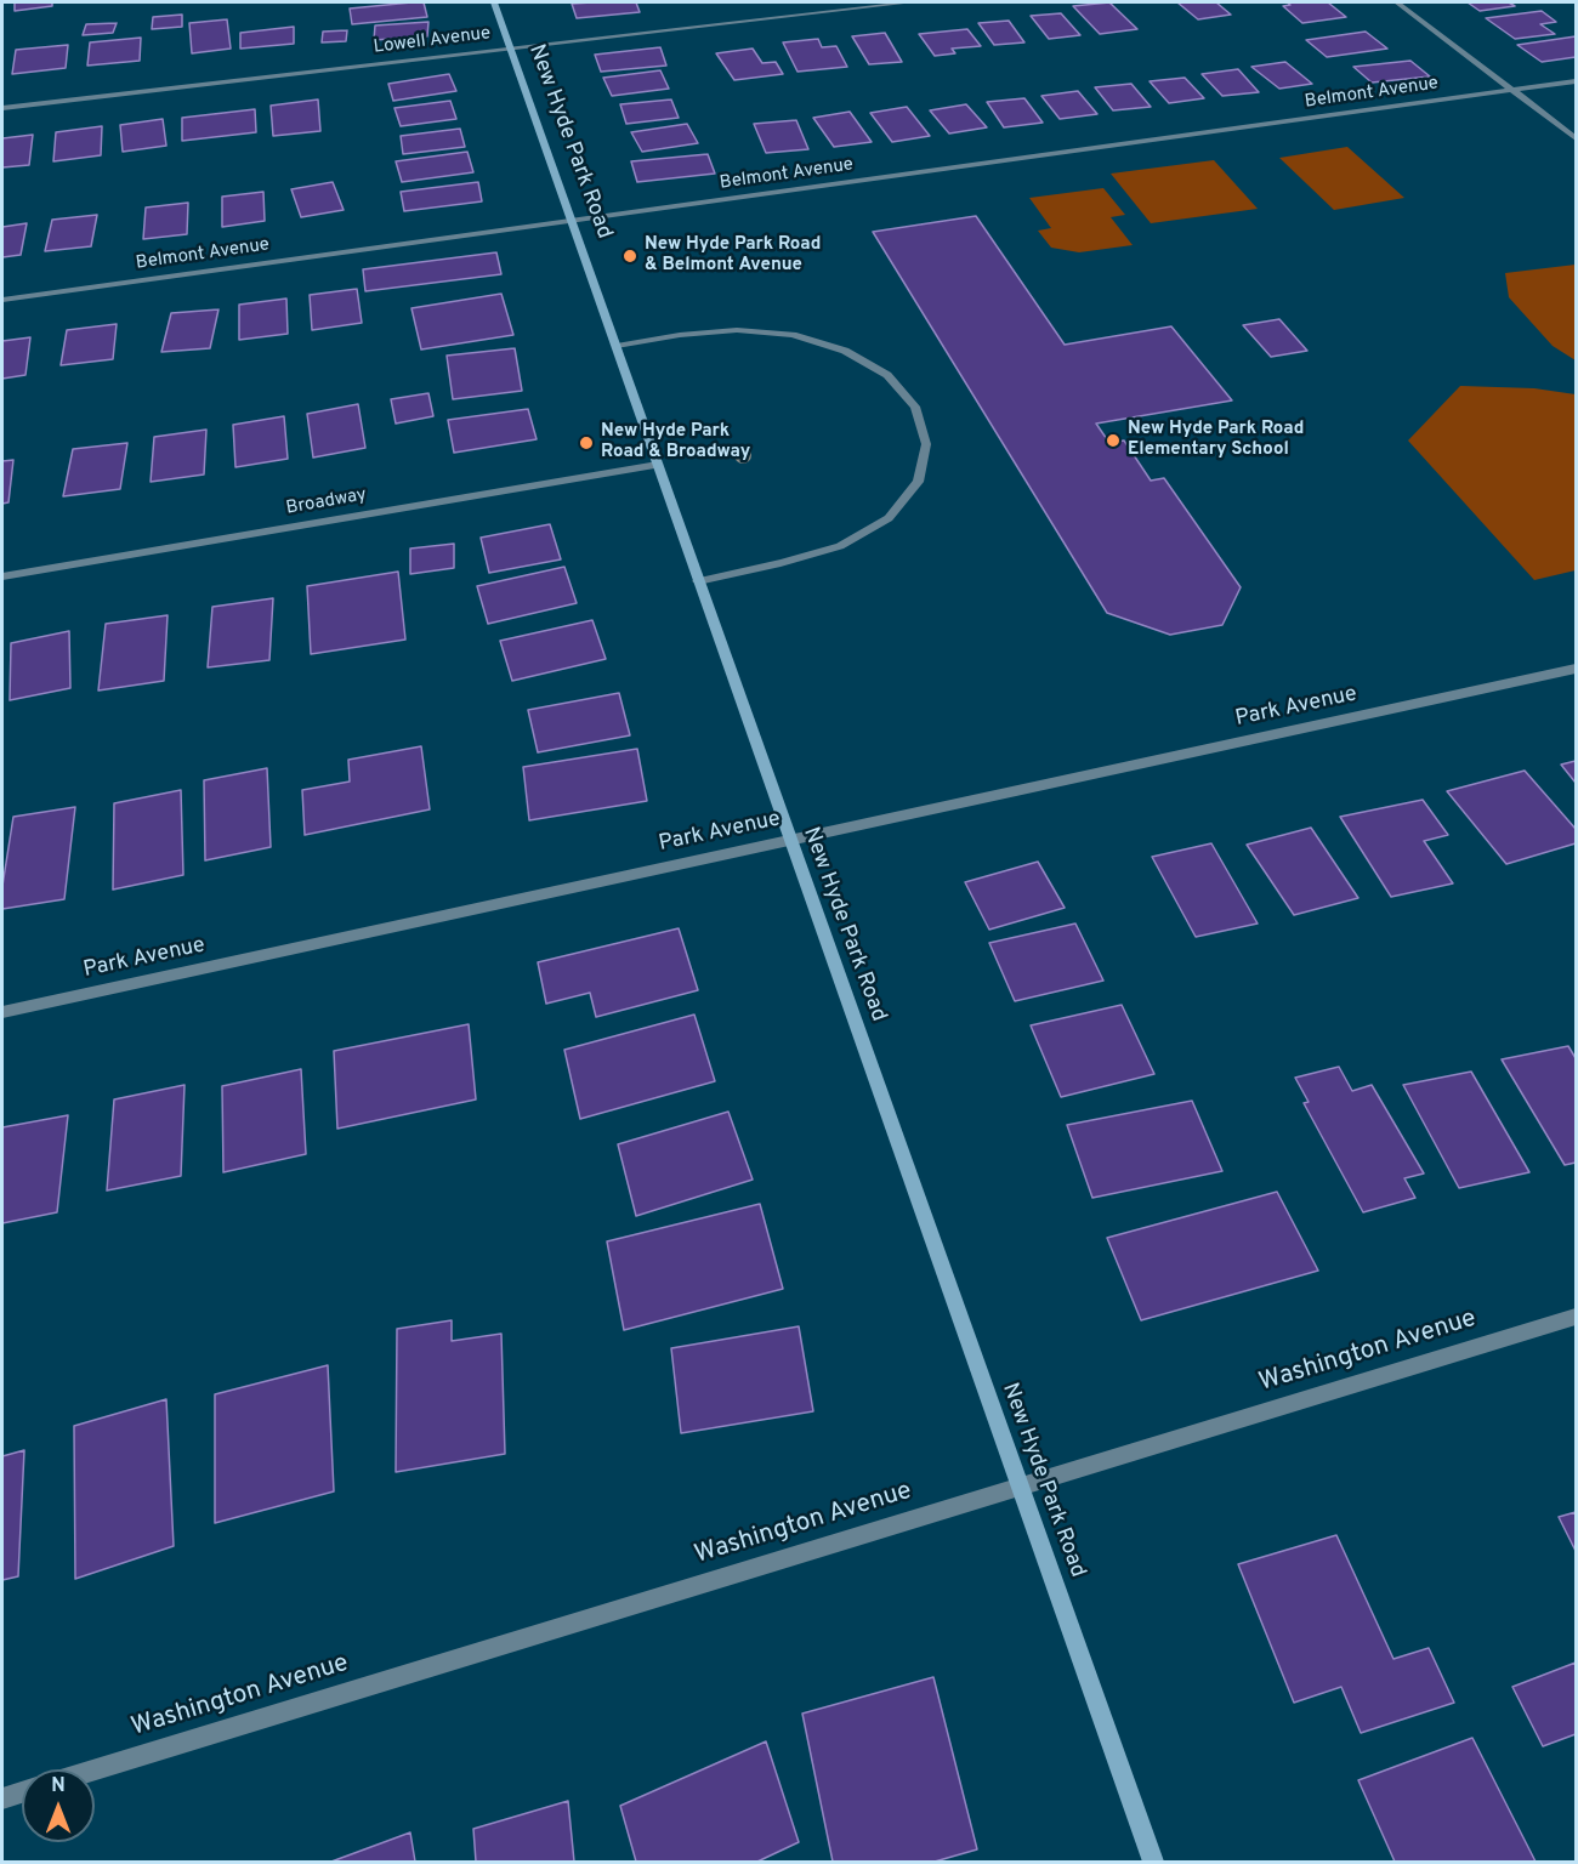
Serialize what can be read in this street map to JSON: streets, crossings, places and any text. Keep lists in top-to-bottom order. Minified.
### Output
{"streets":{"main road":["New Hyde Park Road"],"street":["Lowell Avenue","Belmont Avenue","Broadway","Park Avenue","Washington Avenue"]},"crossings":[["Lowell Avenue","New Hyde Park Road"],["Belmont Avenue","New Hyde Park Road"],["New Hyde Park Road","Broadway"],["New Hyde Park Road","Park Avenue"],["New Hyde Park Road","Washington Avenue"]],"places":["New Hyde Park Road & Belmont Avenue","New Hyde Park Road Elementary School","New Hyde Park Road & Broadway"],"north":"top"}
